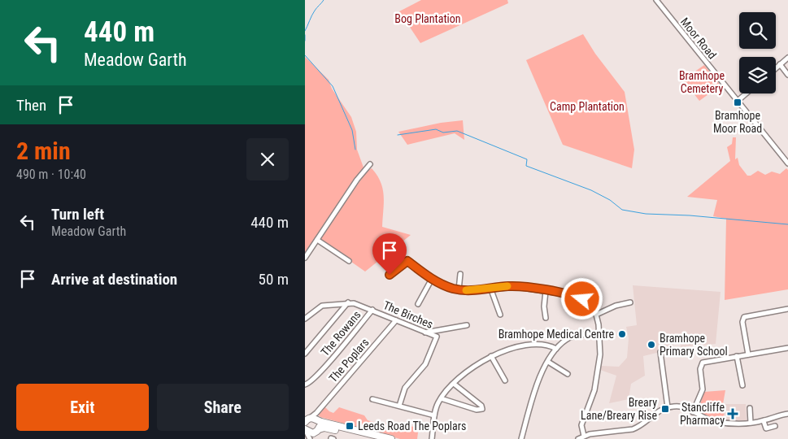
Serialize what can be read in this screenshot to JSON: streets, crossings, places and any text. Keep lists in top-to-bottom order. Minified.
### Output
{"streets":{"street":["Moor Road","The Birches","The Rowans","The Poplars"]},"crossings":[["The Birches","The Rowans"],["The Birches","The Poplars"]],"parks":["Bog Plantation","Bramhope Cemetery","Camp Plantation"],"places":{"transit":["Bramhope Moor Road","Breary Lane/Breary Rise","Leeds Road The Poplars"],"other":["Bramhope Medical Centre","Bramhope Primary School"],"health":["Stancliffe Pharmacy"]},"page":{"turn":["440 m","Meadow Garth"],"then":"Then","heading":["2 min","490 m · 10:40"],"list":[{"name":"Turn left","note":"Meadow Garth","value":"440 m"},{"name":"Arrive at destination","value":"50 m"}],"buttons":["Exit","Share"]}}
